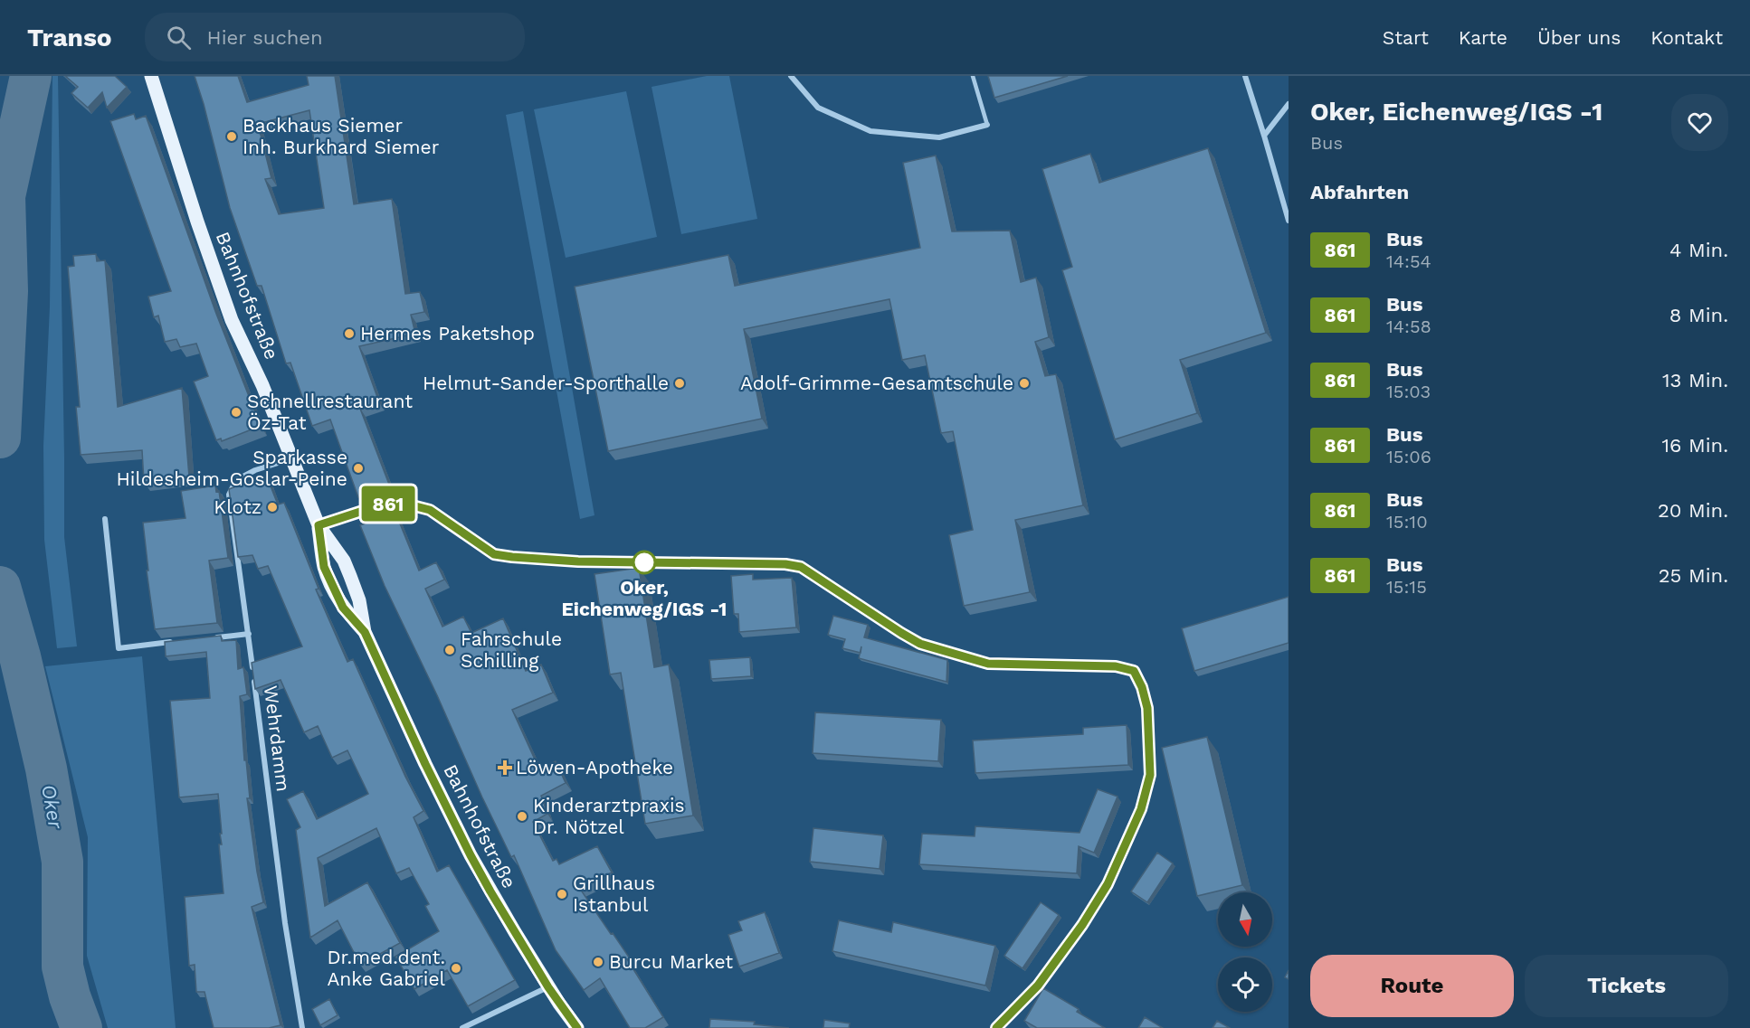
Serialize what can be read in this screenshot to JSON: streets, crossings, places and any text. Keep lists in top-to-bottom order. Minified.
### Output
{"streets":{"main road":["Bahnhofstraße"],"street":["Wehrdamm"]},"crossings":[["Bahnhofstraße","Wehrdamm"]],"water":["Oker"],"places":{"other":["Backhaus Siemer Inh. Burkhard Siemer","Hermes Paketshop","Helmut-Sander-Sporthalle","Adolf-Grimme-Gesamtschule","Schnellrestaurant Öz-Tat","Sparkasse Hildesheim-Goslar-Peine","Klotz","Oker, Eichenweg/IGS -1","Fahrschule Schilling","Kinderarztpraxis Dr. Nötzel","Grillhaus Istanbul","Burcu Market","Dr.med.dent. Anke Gabriel"],"health":["Löwen-Apotheke"]},"lines":["bus line 861"],"north":"bottom","page":{"header":"Transo","search":"Hier suchen","nav":["Start","Karte","Über uns","Kontakt"],"on_map":"861","heading":[["Oker, Eichenweg/IGS -1","Bus"],"Abfahrten"],"list":[{"mark":"861","name":"Bus","note":"14:54","value":"4 Min."},{"mark":"861","name":"Bus","note":"14:58","value":"8 Min."},{"mark":"861","name":"Bus","note":"15:03","value":"13 Min."},{"mark":"861","name":"Bus","note":"15:06","value":"16 Min."},{"mark":"861","name":"Bus","note":"15:10","value":"20 Min."},{"mark":"861","name":"Bus","note":"15:15","value":"25 Min."}],"buttons":["Route","Tickets"]}}
